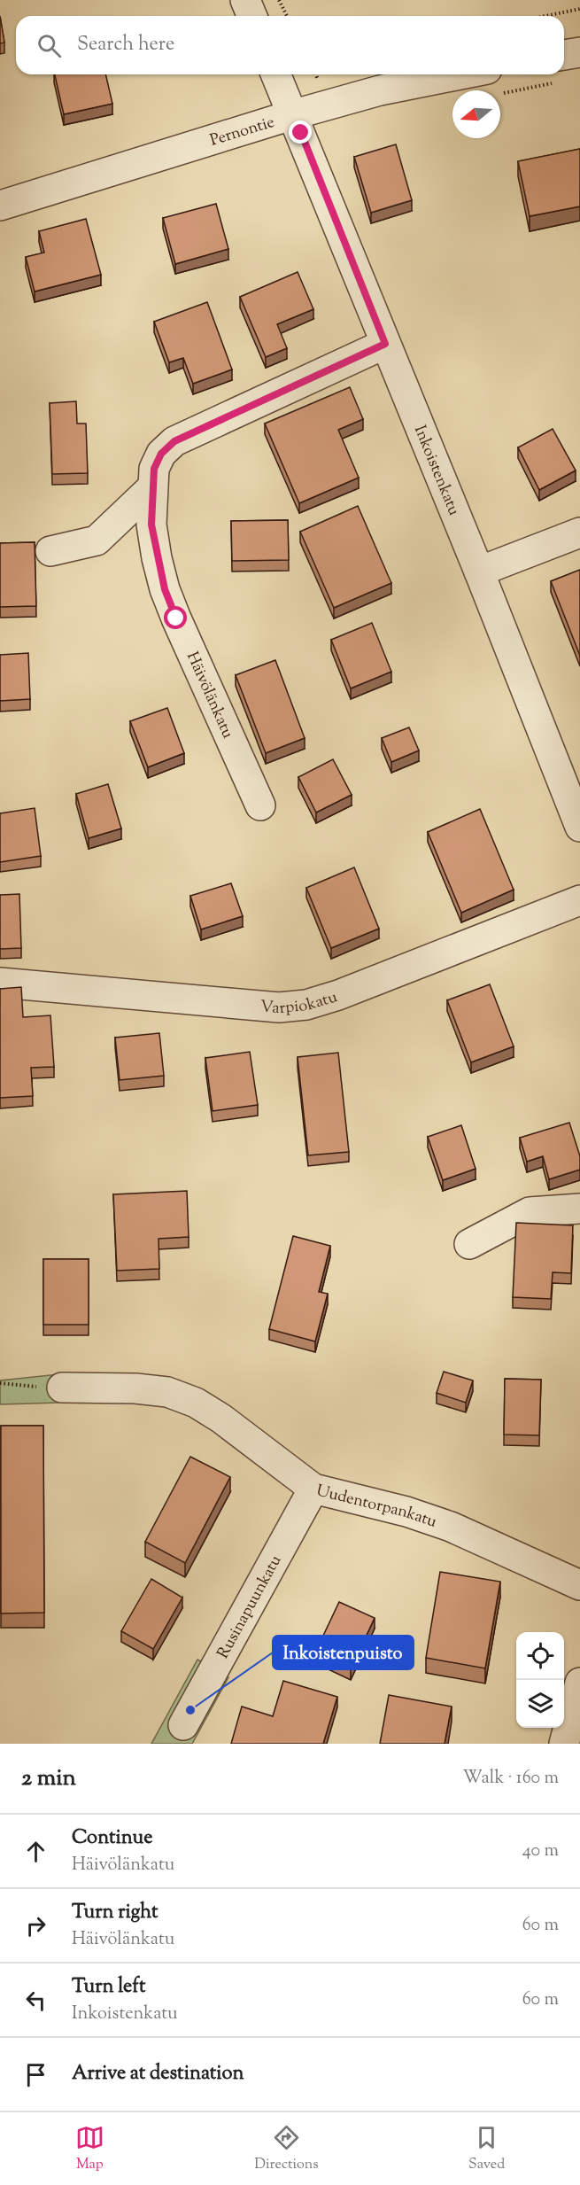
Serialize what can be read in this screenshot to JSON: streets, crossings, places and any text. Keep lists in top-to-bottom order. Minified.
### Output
{"streets":{"street":["Pernontie","Inkoistenkatu","Häivölänkatu","Varpiokatu","Uudentorpankatu","Rusinapuunkatu"]},"crossings":[["Pernontie","Inkoistenkatu"],["Inkoistenkatu","Häivölänkatu"],["Uudentorpankatu","Rusinapuunkatu"]],"places":["Inkoistenpuisto"],"north":"left","page":{"search":"Search here","heading":["2 min","Walk · 160 m"],"list":[["Continue","Häivölänkatu","40 m"],["Turn right","Häivölänkatu","60 m"],["Turn left","Inkoistenkatu","60 m"],"Arrive at destination"],"nav":["Map","Directions","Saved"]}}
